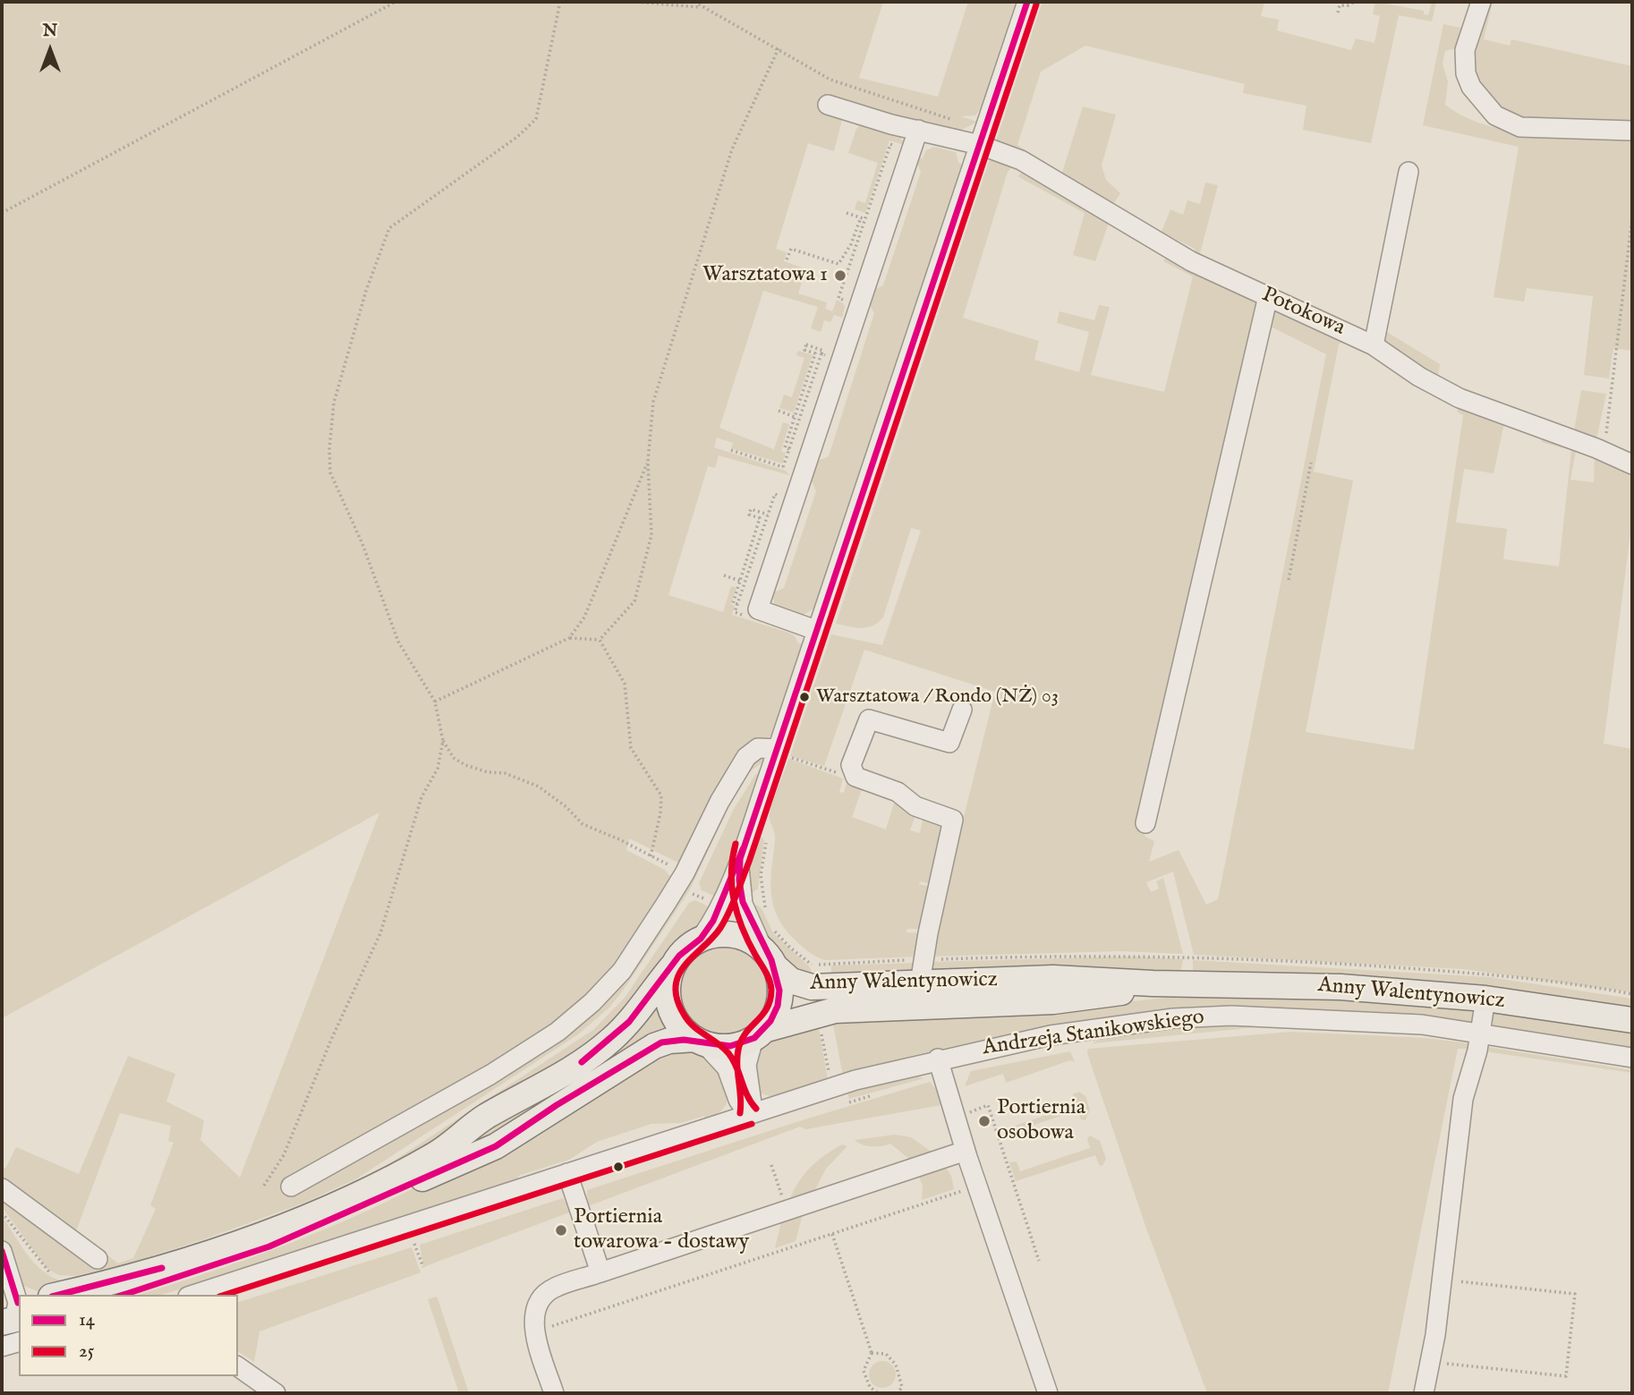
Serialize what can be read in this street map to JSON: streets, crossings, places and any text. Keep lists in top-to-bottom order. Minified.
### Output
{"streets":{"main road":["Anny Walentynowicz"],"street":["Potokowa","Andrzeja Stanikowskiego"]},"places":["Warsztatowa 1","Warsztatowa / Rondo (NŻ) 03","Portiernia osobowa","Portiernia towarowa - dostawy"],"lines":["transit line 14","transit line 25"],"legend":["14","25"],"north":"top"}
